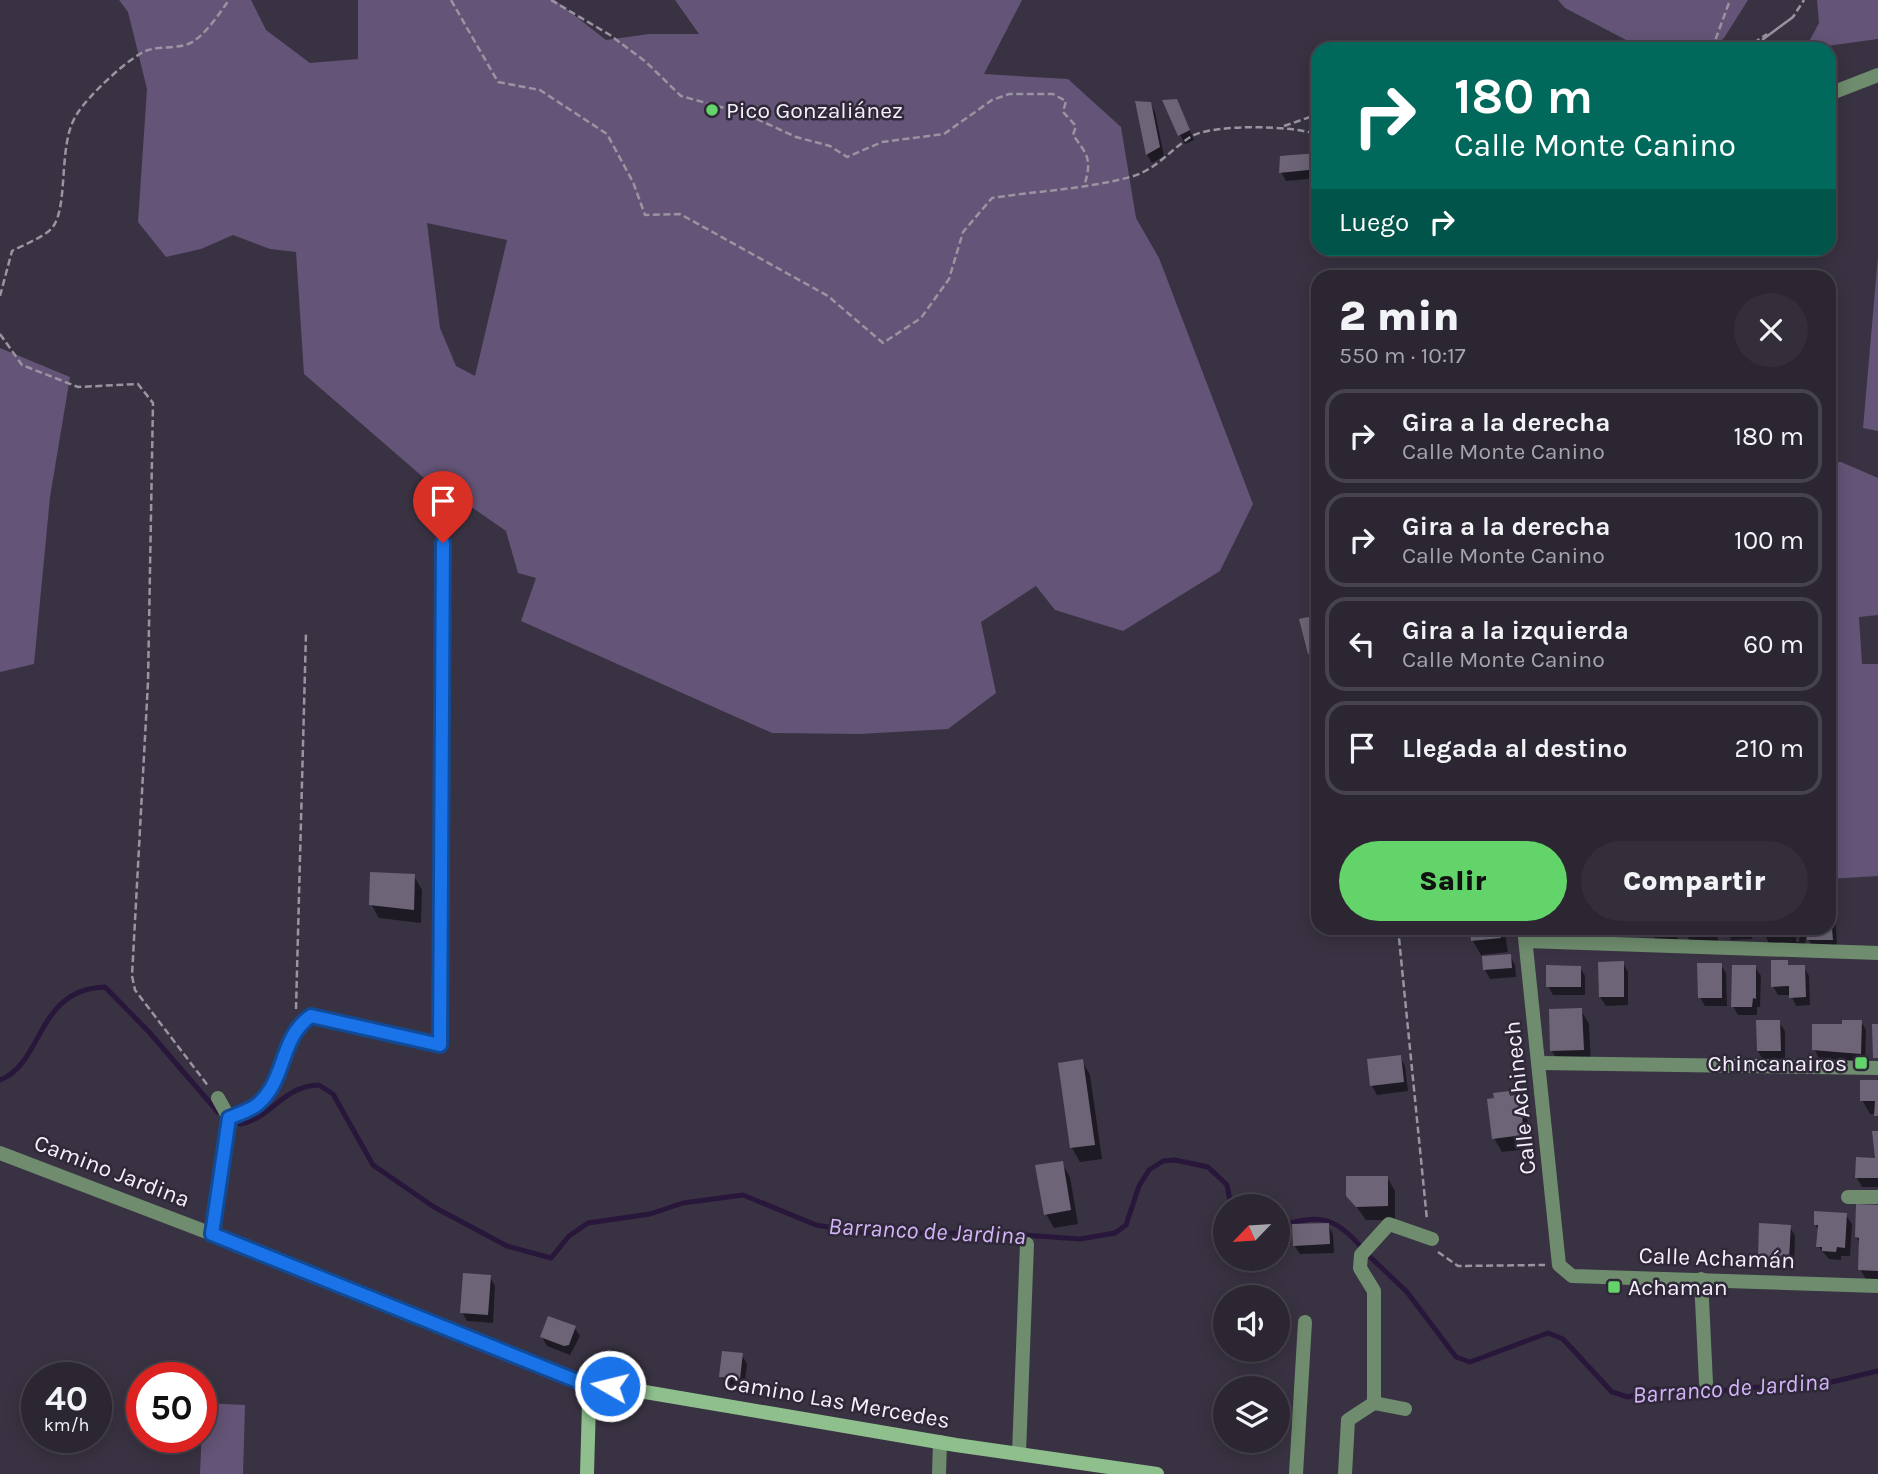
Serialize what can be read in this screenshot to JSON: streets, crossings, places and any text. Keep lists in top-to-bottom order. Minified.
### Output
{"streets":{"main road":["Camino Las Mercedes"],"street":["Calle Achinech","Camino Jardina","Calle Achamán"]},"crossings":[["Calle Achinech","Calle Achamán"],["Camino Jardina","Camino Las Mercedes"]],"water":["Barranco de Jardina"],"places":{"other":["Pico Gonzaliánez"],"transit":["Chincanairos","Achaman"]},"north":"bottom left","page":{"turn":["180 m","Calle Monte Canino"],"then":"Luego","heading":["2 min","550 m · 10:17"],"list":[{"name":"Gira a la derecha","note":"Calle Monte Canino","value":"180 m"},{"name":"Gira a la derecha","note":"Calle Monte Canino","value":"100 m"},{"name":"Gira a la izquierda","note":"Calle Monte Canino","value":"60 m"},{"name":"Llegada al destino","value":"210 m"}],"buttons":["Salir","Compartir"],"speed":"40 km/h","limit":"50"}}
